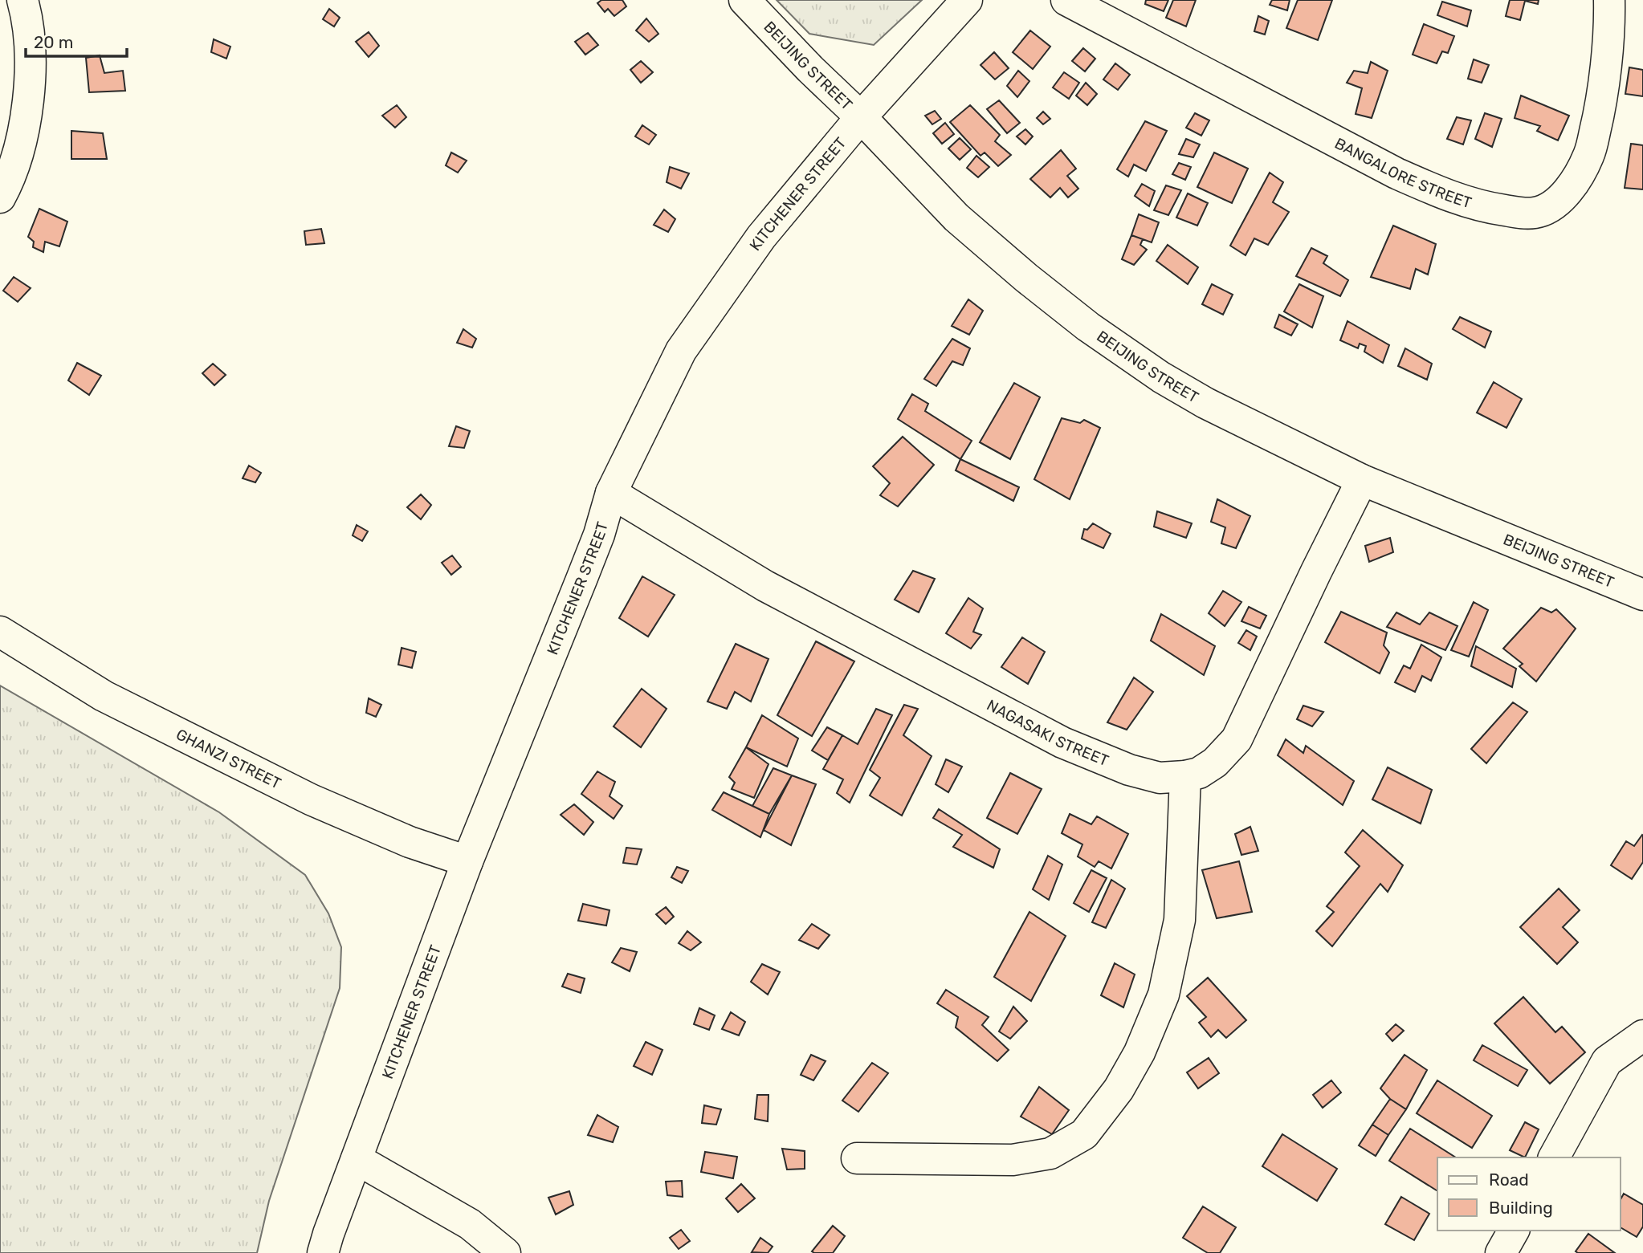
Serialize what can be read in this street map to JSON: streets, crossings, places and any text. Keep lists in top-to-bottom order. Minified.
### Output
{"streets":{"street":["BEIJING STREET","BANGALORE STREET","KITCHENER STREET","NAGASAKI STREET","GHANZI STREET"]},"crossings":[["BEIJING STREET","KITCHENER STREET"],["BEIJING STREET","NAGASAKI STREET"],["KITCHENER STREET","NAGASAKI STREET"],["KITCHENER STREET","GHANZI STREET"]],"legend":["Road","Building"],"scale_bar":"20 m"}
